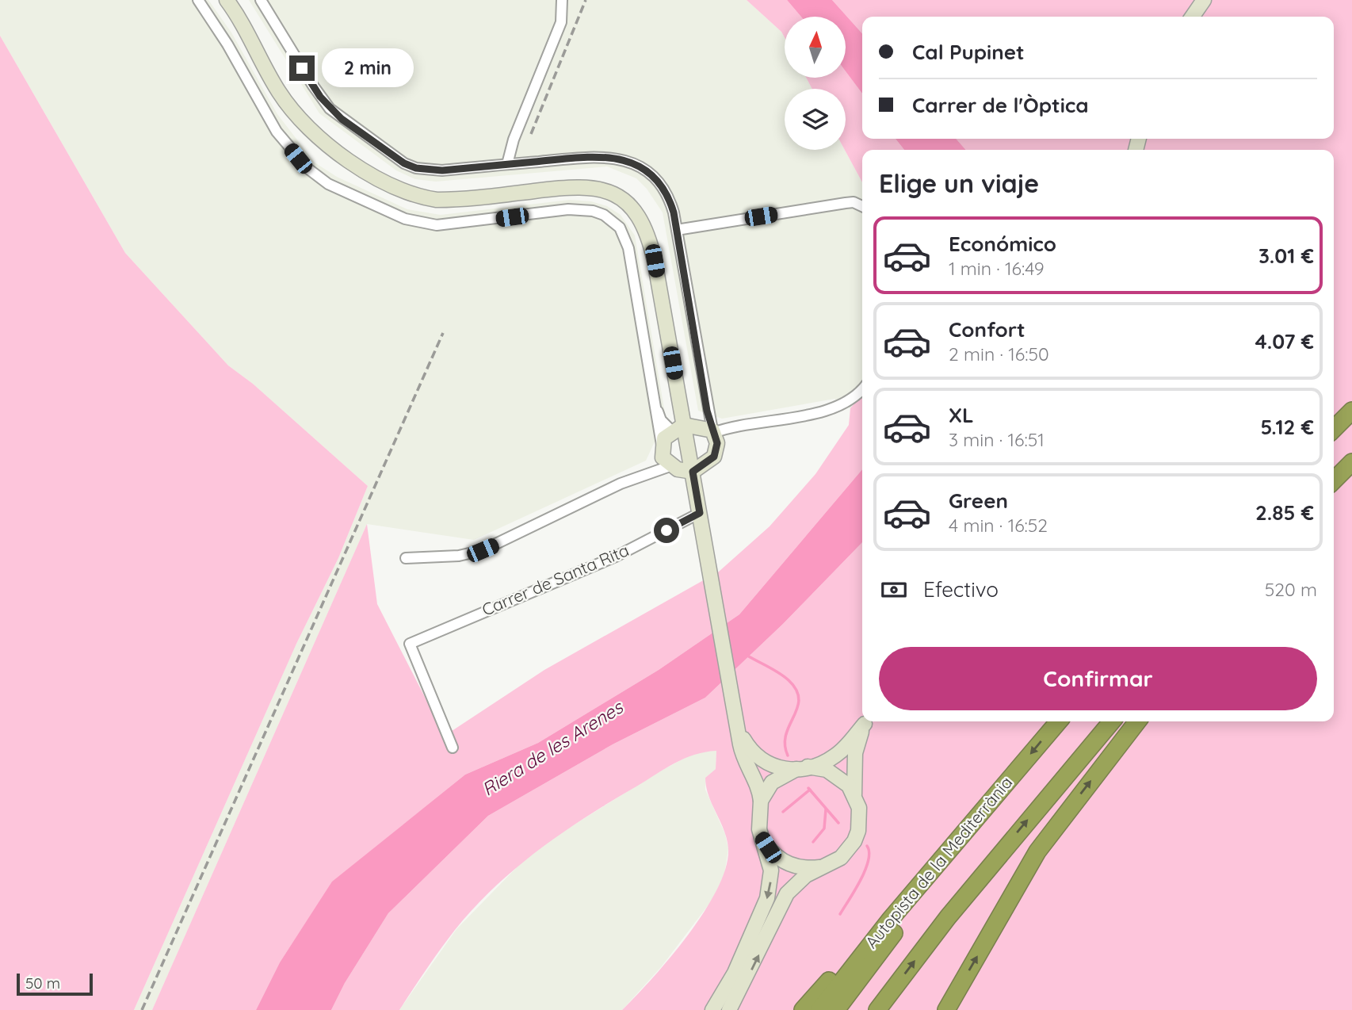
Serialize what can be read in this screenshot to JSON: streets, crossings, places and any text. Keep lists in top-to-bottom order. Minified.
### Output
{"streets":{"highway":["Autopista de la Mediterrània"],"street":["Carrer de Santa Rita"]},"water":["Riera de les Arenes"],"scale_bar":"50 m","north":"top","page":{"banner":["Cal Pupinet","Carrer de l'Òptica"],"bubble":"2 min","heading":"Elige un viaje","list":[{"name":"Económico","note":"1 min · 16:49","value":"3.01 €"},{"name":"Confort","note":"2 min · 16:50","value":"4.07 €"},{"name":"XL","note":"3 min · 16:51","value":"5.12 €"},{"name":"Green","note":"4 min · 16:52","value":"2.85 €"}],"pay":["Efectivo","520 m"],"buttons":"Confirmar","scale":"50 m"}}
